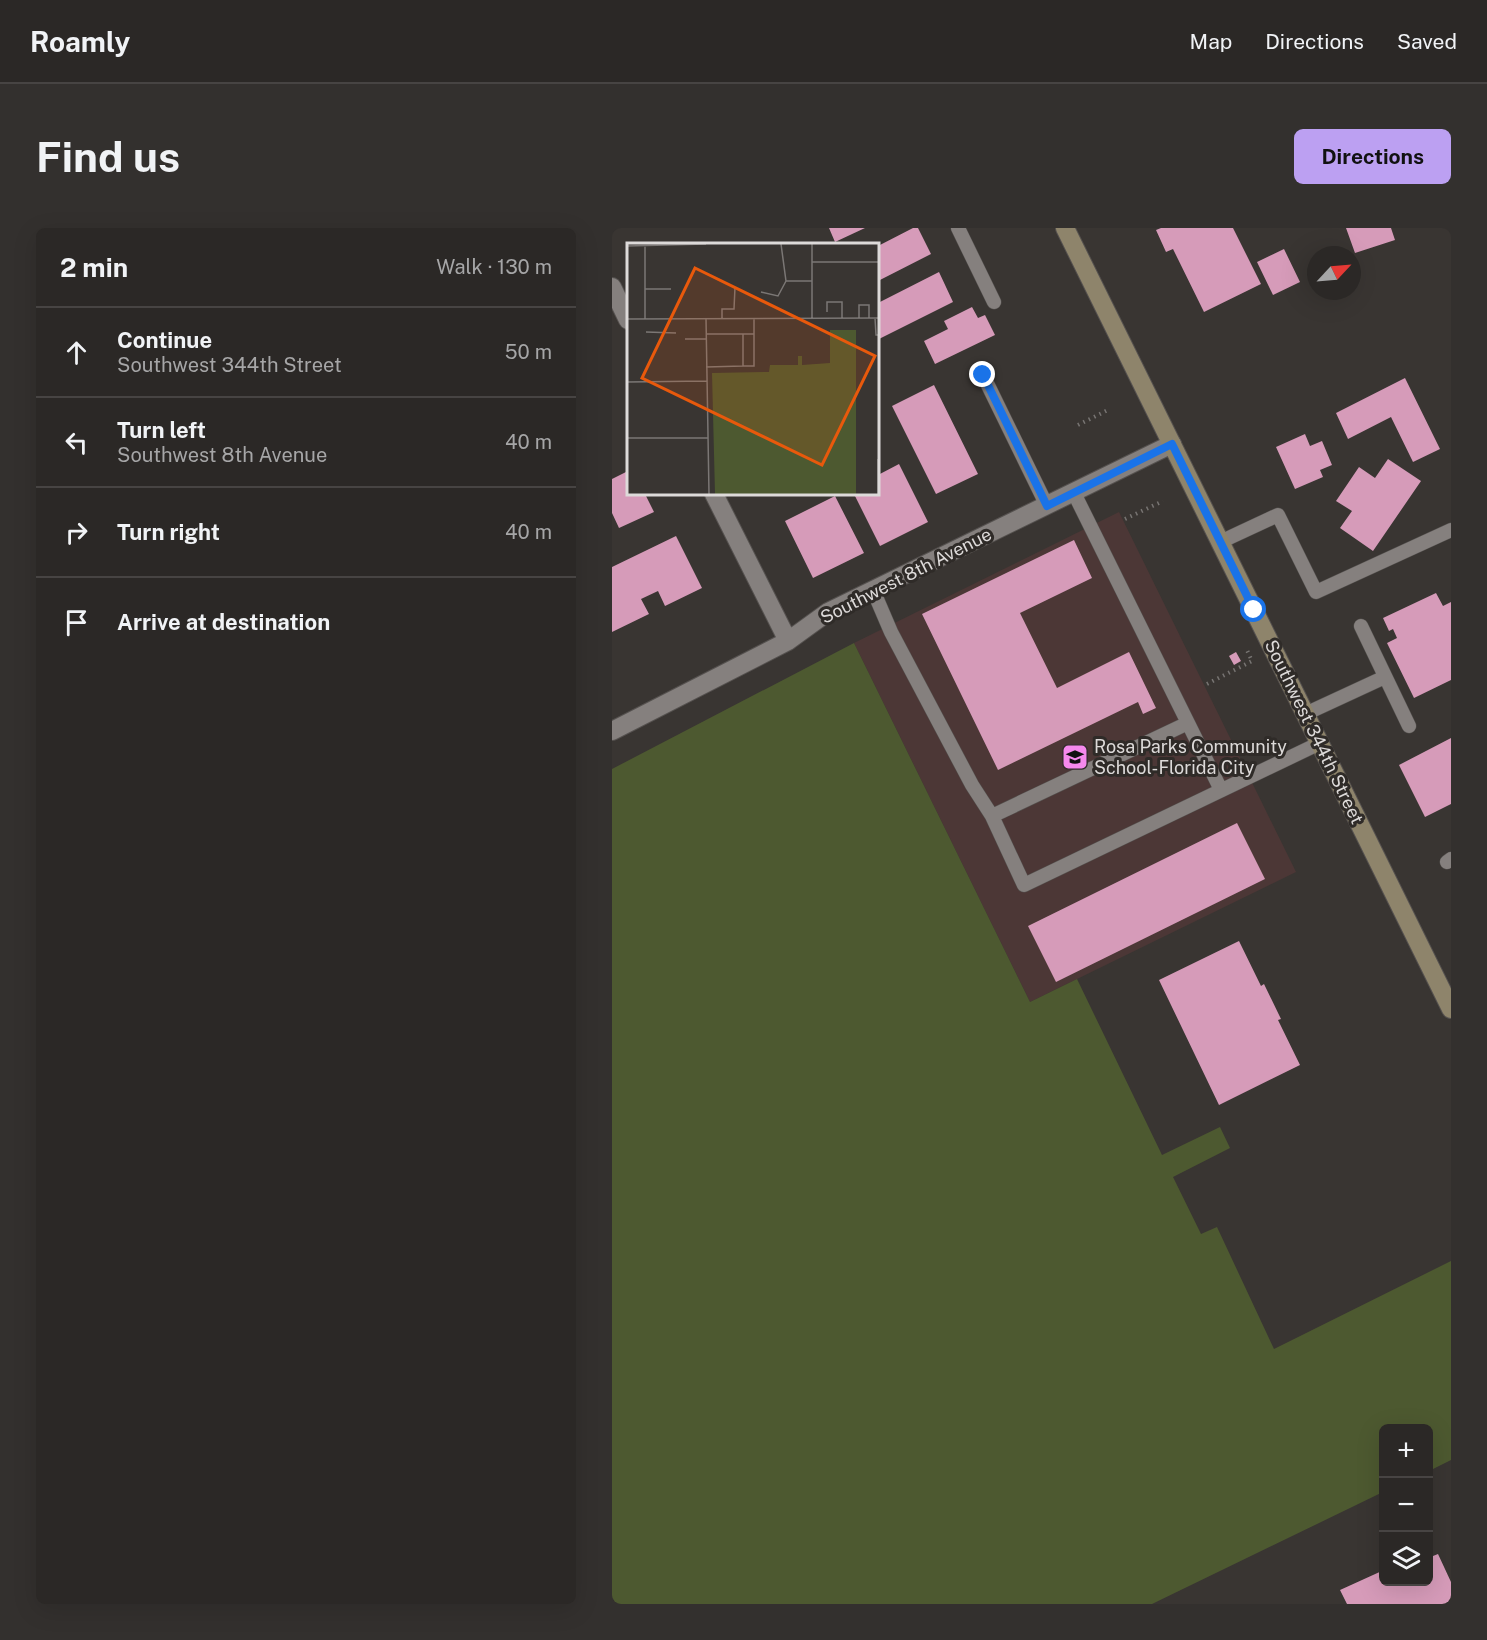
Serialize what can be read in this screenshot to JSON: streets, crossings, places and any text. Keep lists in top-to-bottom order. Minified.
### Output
{"streets":{"main road":["Southwest 344th Street"],"street":["Southwest 8th Avenue"]},"crossings":[["Southwest 8th Avenue","Southwest 344th Street"]],"places":{"school or university":["Rosa Parks Community School-Florida City"]},"north":"top right","page":{"header":"Roamly","nav":["Map","Directions","Saved"],"buttons":"Directions","title":"Find us","heading":["2 min","Walk · 130 m"],"list":[["Continue","Southwest 344th Street","50 m"],["Turn left","Southwest 8th Avenue","40 m"],["Turn right","40 m"],"Arrive at destination"],"map_buttons":["+","−"]}}
